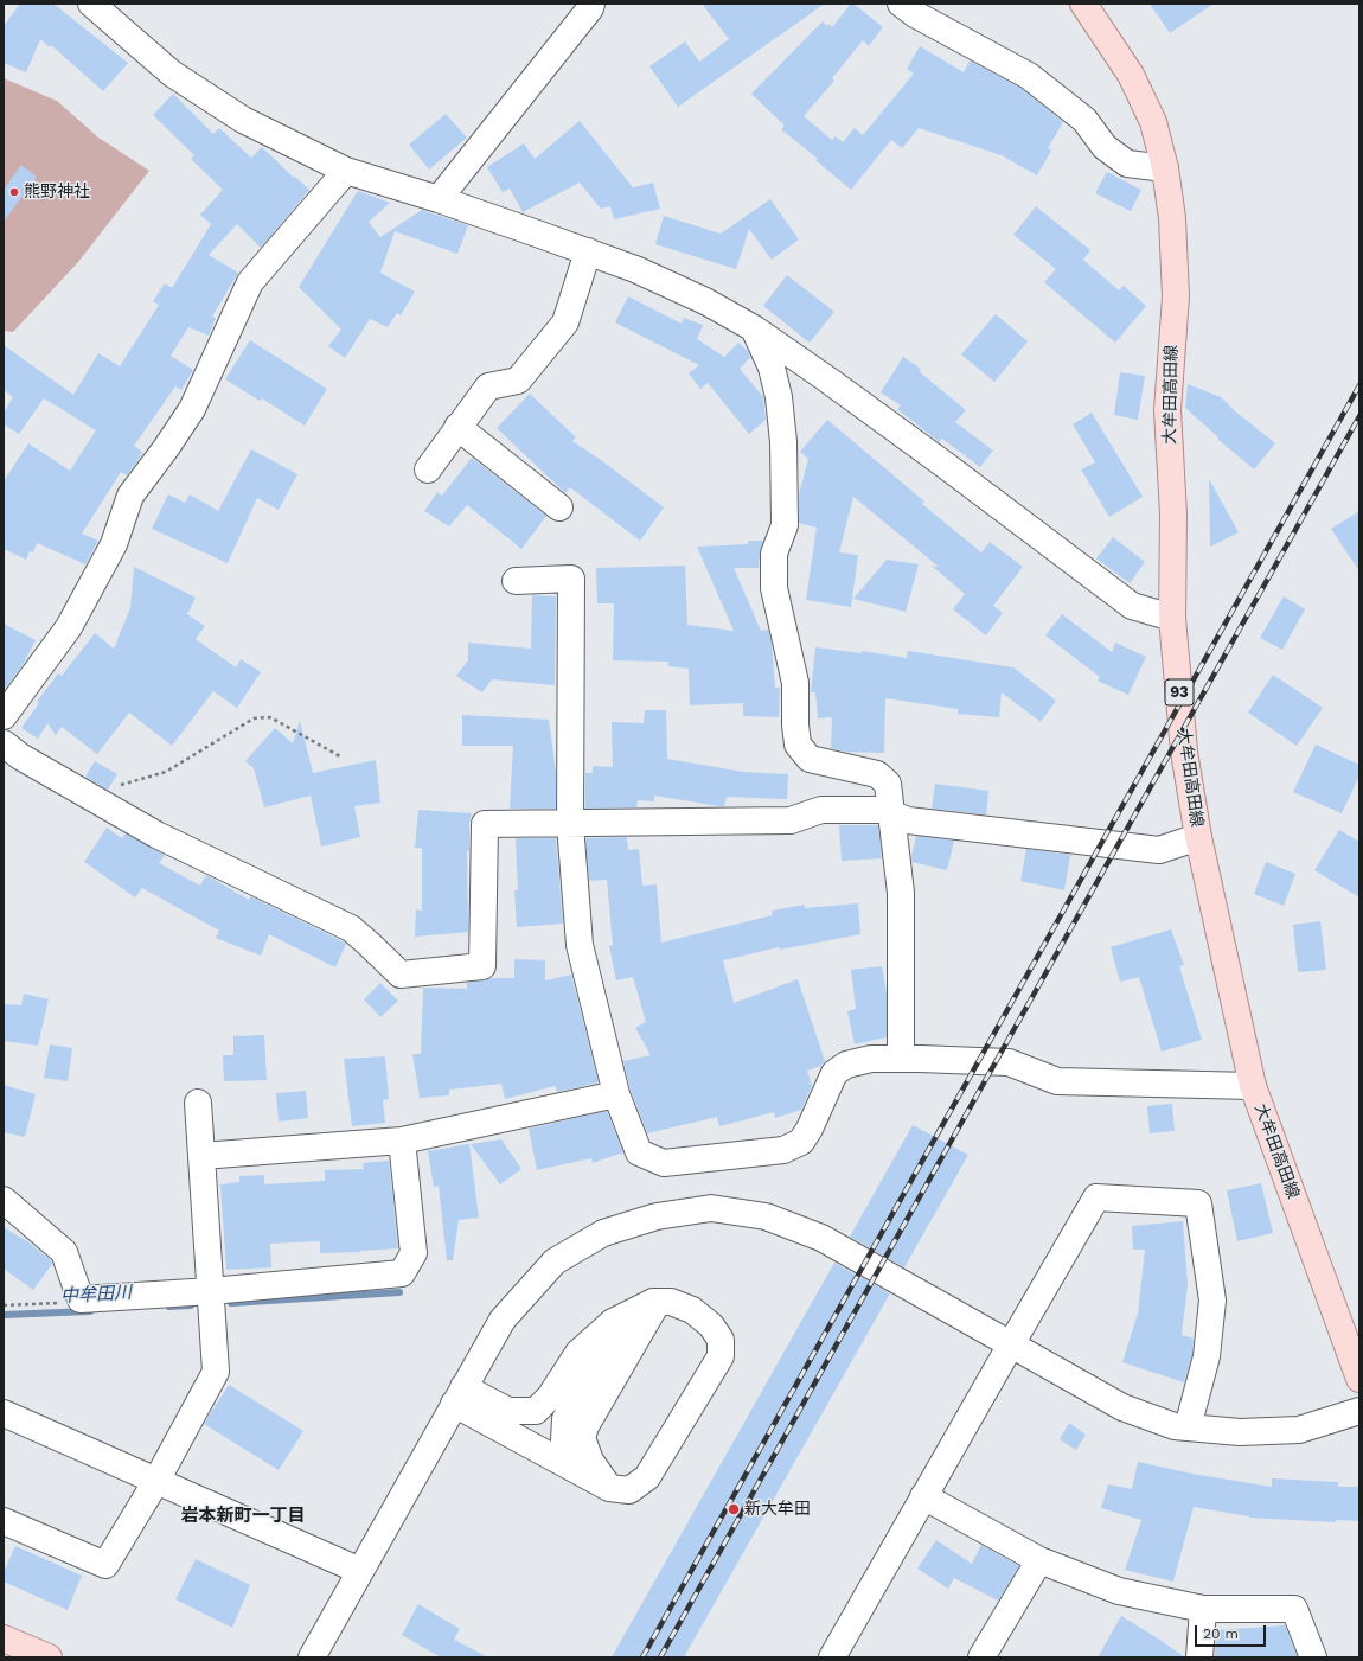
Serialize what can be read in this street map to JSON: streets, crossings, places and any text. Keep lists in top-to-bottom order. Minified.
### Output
{"streets":{"main road":["大牟田高田線","93"]},"districts":["岩本新町一丁目"],"water":["中牟田川"],"places":["熊野神社","新大牟田"],"scale_bar":"20 m"}
